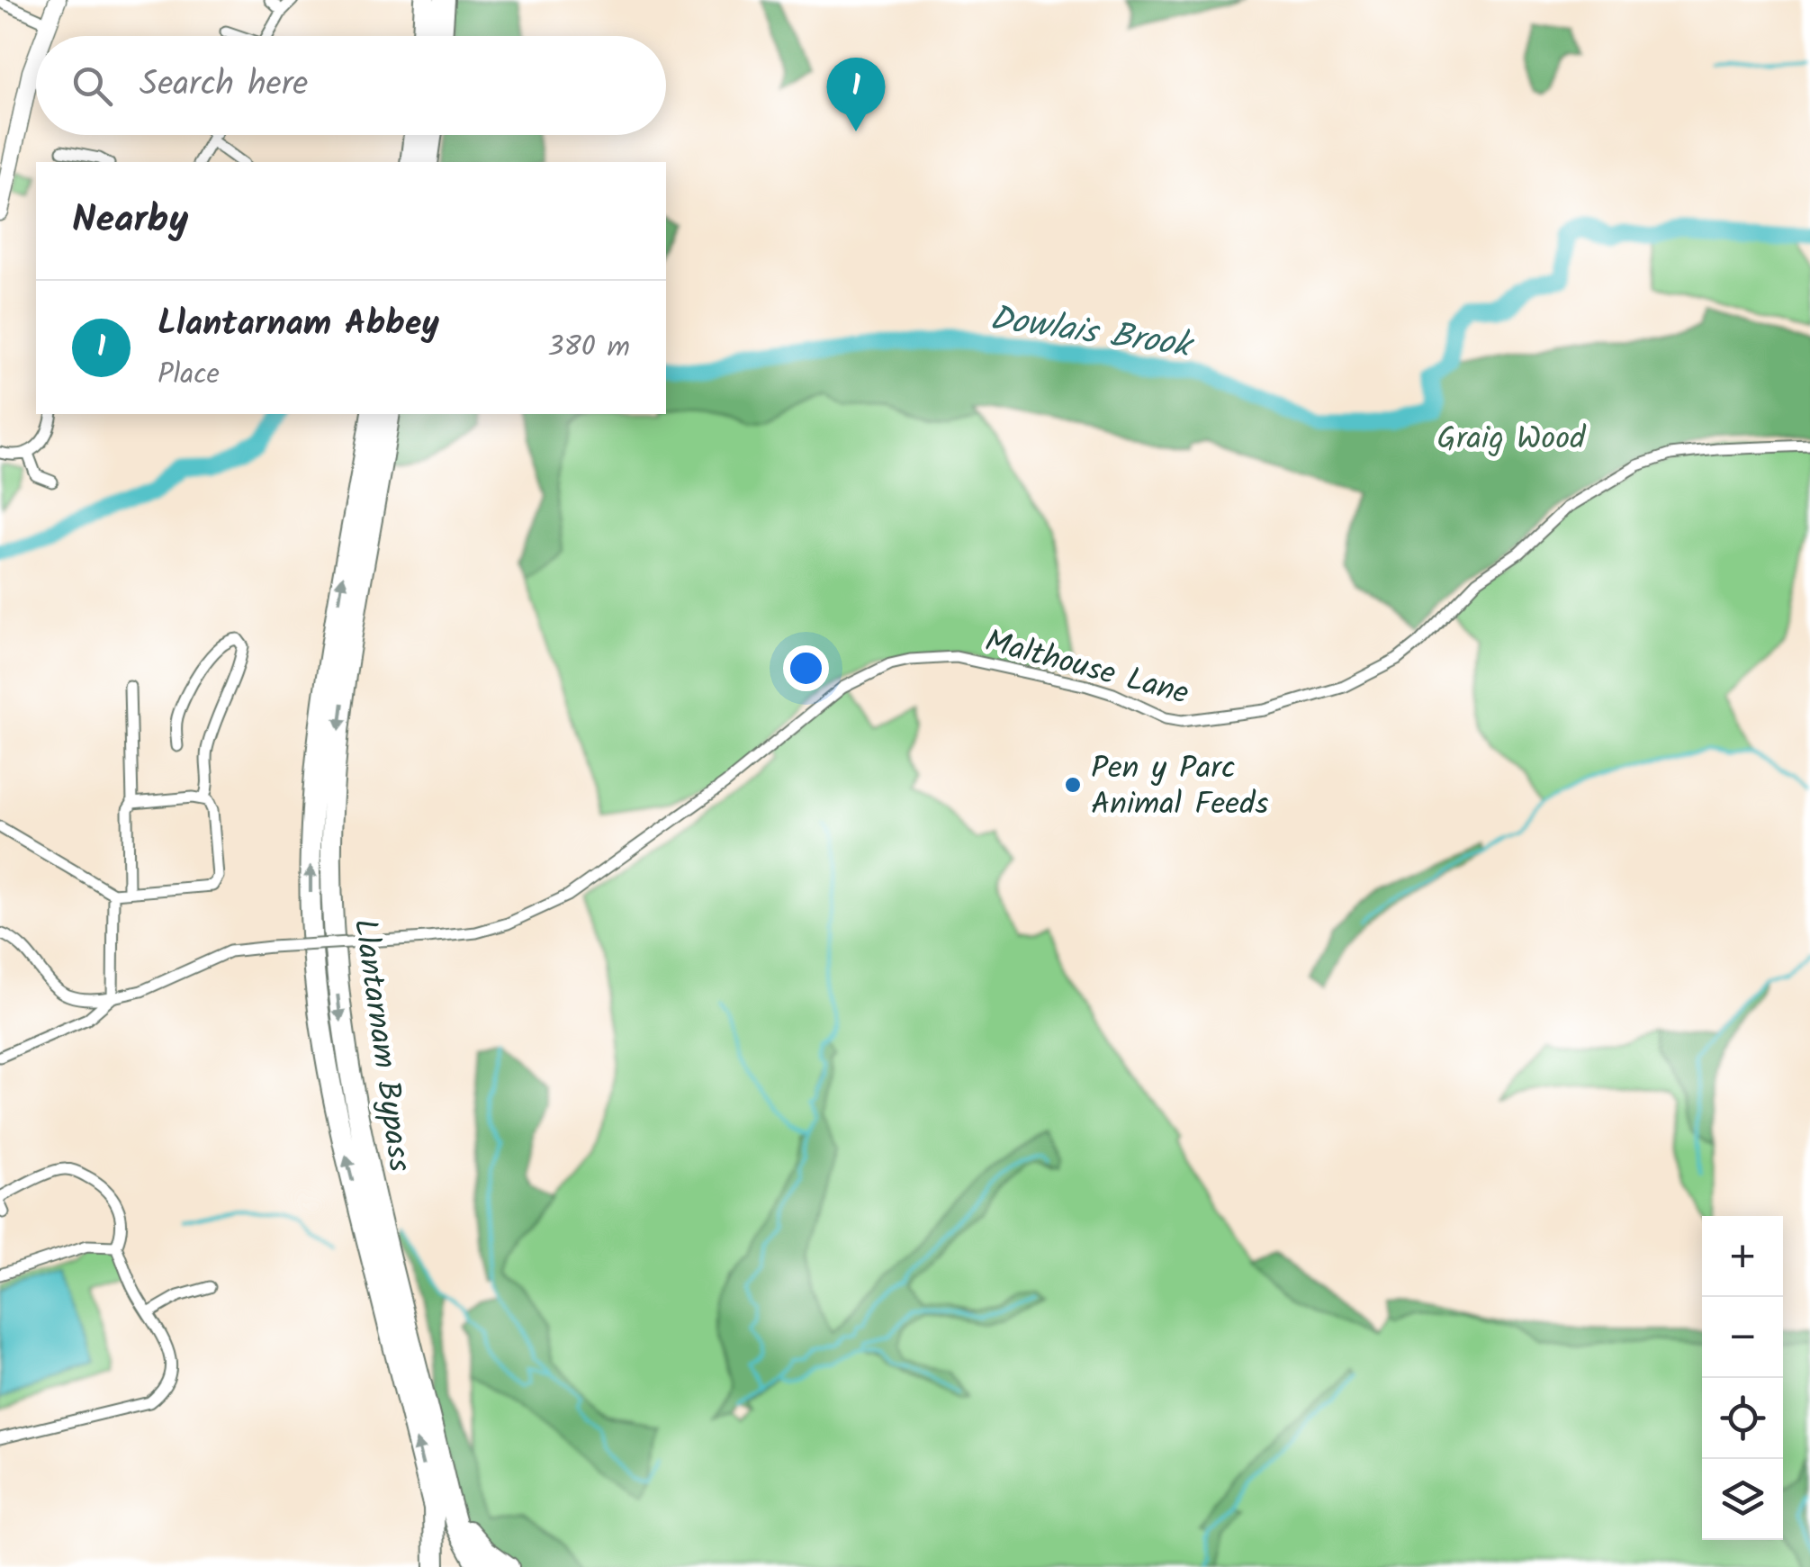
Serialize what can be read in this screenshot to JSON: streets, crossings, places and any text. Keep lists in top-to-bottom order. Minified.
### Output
{"streets":{"highway":["Llantarnam Bypass"],"street":["Malthouse Lane"]},"water":["Dowlais Brook"],"parks":["Graig Wood"],"places":["Pen y Parc Animal Feeds"],"page":{"search":"Search here","pins":"1","heading":"Nearby","list":[{"mark":"1","name":"Llantarnam Abbey","note":"Place","value":"380 m"}],"map_buttons":["+","−"]}}
